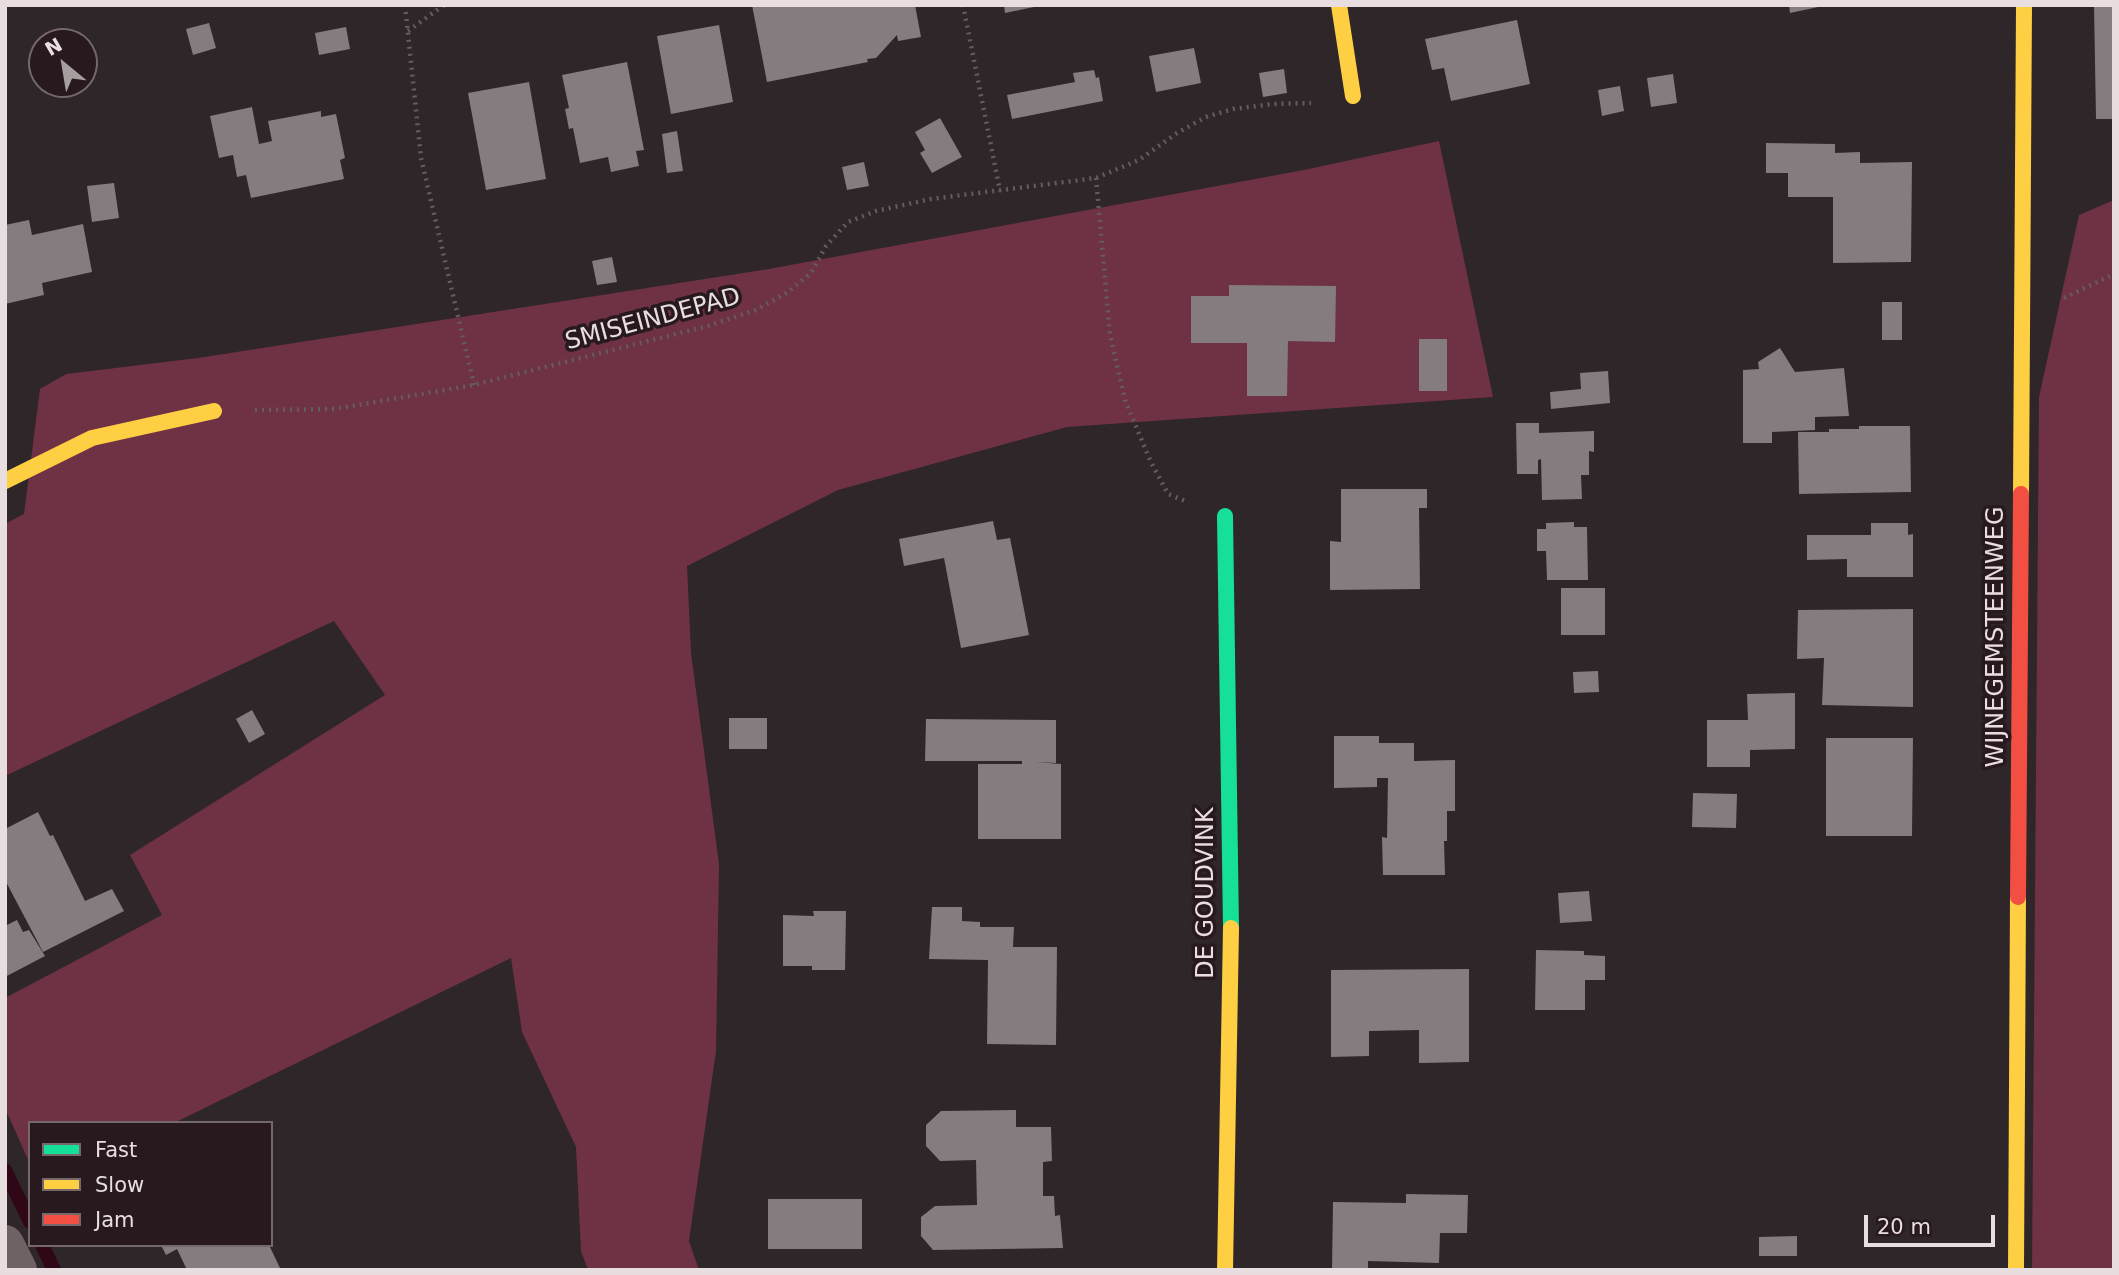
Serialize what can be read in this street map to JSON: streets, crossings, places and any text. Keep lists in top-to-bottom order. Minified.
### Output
{"streets":{"street":["WIJNEGEMSTEENWEG","DE GOUDVINK"],"path":["SMISEINDEPAD"]},"legend":["Fast","Slow","Jam"],"scale_bar":"20 m","north":"top left"}
